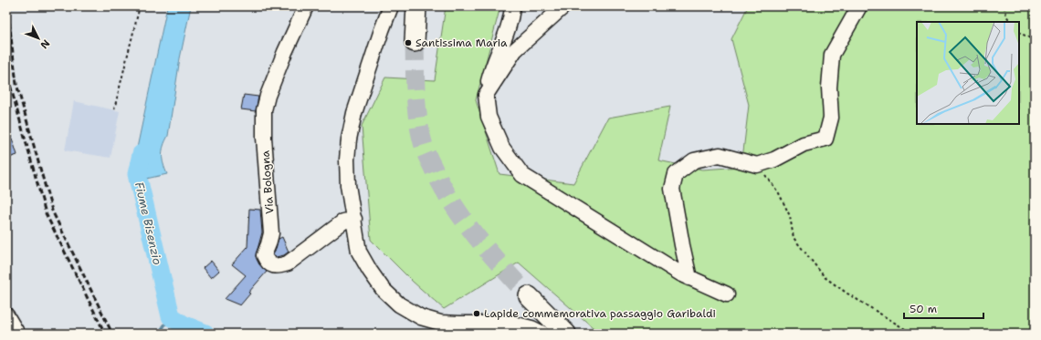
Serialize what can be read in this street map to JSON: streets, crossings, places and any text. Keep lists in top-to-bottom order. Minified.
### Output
{"streets":{"street":["Via Bologna"]},"water":["Fiume Bisenzio"],"places":["Santissima Maria","Lapide commemorativa passaggio Garibaldi"],"scale_bar":"50 m","north":"bottom right"}
